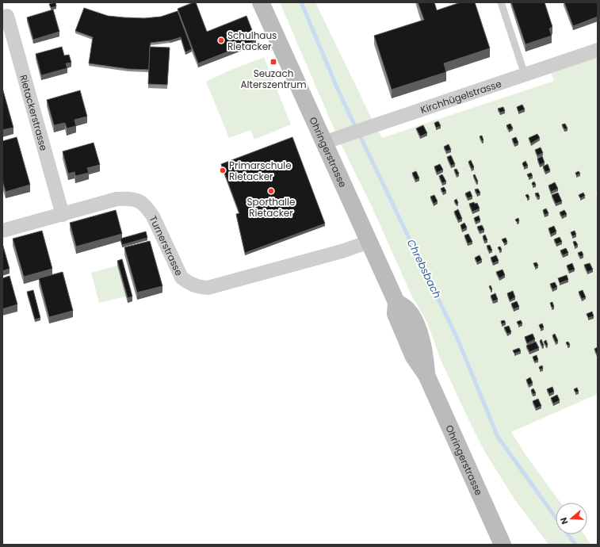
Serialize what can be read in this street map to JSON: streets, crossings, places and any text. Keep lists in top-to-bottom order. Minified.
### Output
{"streets":{"main road":["Ohringerstrasse"],"street":["Kirchhügelstrasse","Rietackerstrasse","Turnerstrasse"]},"crossings":[["Kirchhügelstrasse","Ohringerstrasse"],["Rietackerstrasse","Turnerstrasse"],["Ohringerstrasse","Turnerstrasse"]],"water":["Chrebsbach"],"places":{"other":["Schulhaus Rietacker","Primarschule Rietacker","Sporthalle Rietacker"],"transit":["Seuzach Alterszentrum"]},"north":"left"}
